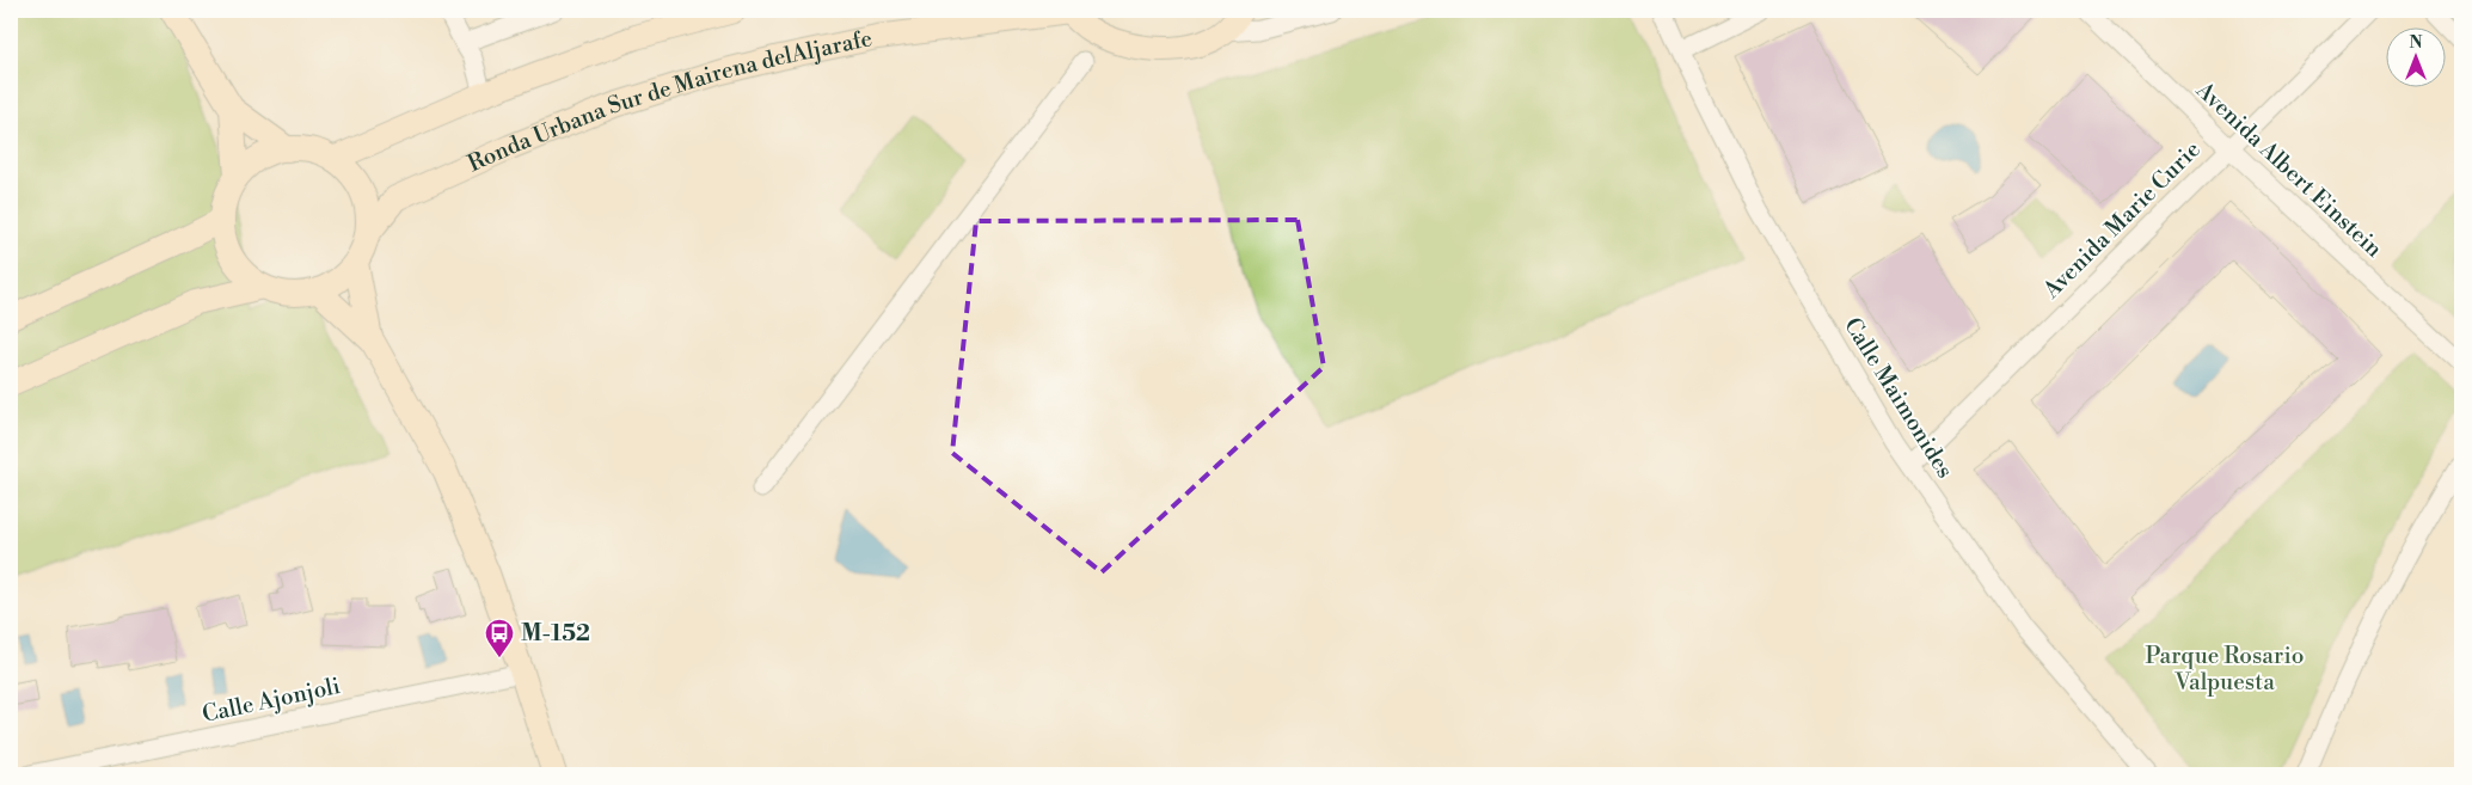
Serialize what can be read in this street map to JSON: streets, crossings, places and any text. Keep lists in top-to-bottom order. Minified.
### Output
{"streets":{"street":["Ronda Urbana Sur de Mairena delAljarafe","Avenida Albert Einstein","Avenida Marie Curie","Calle Maimonides","Calle Ajonjoli"]},"crossings":[["Avenida Albert Einstein","Avenida Marie Curie"],["Avenida Marie Curie","Calle Maimonides"]],"parks":["Parque Rosario Valpuesta"],"places":{"bus stop":["M-152"]},"north":"top"}
